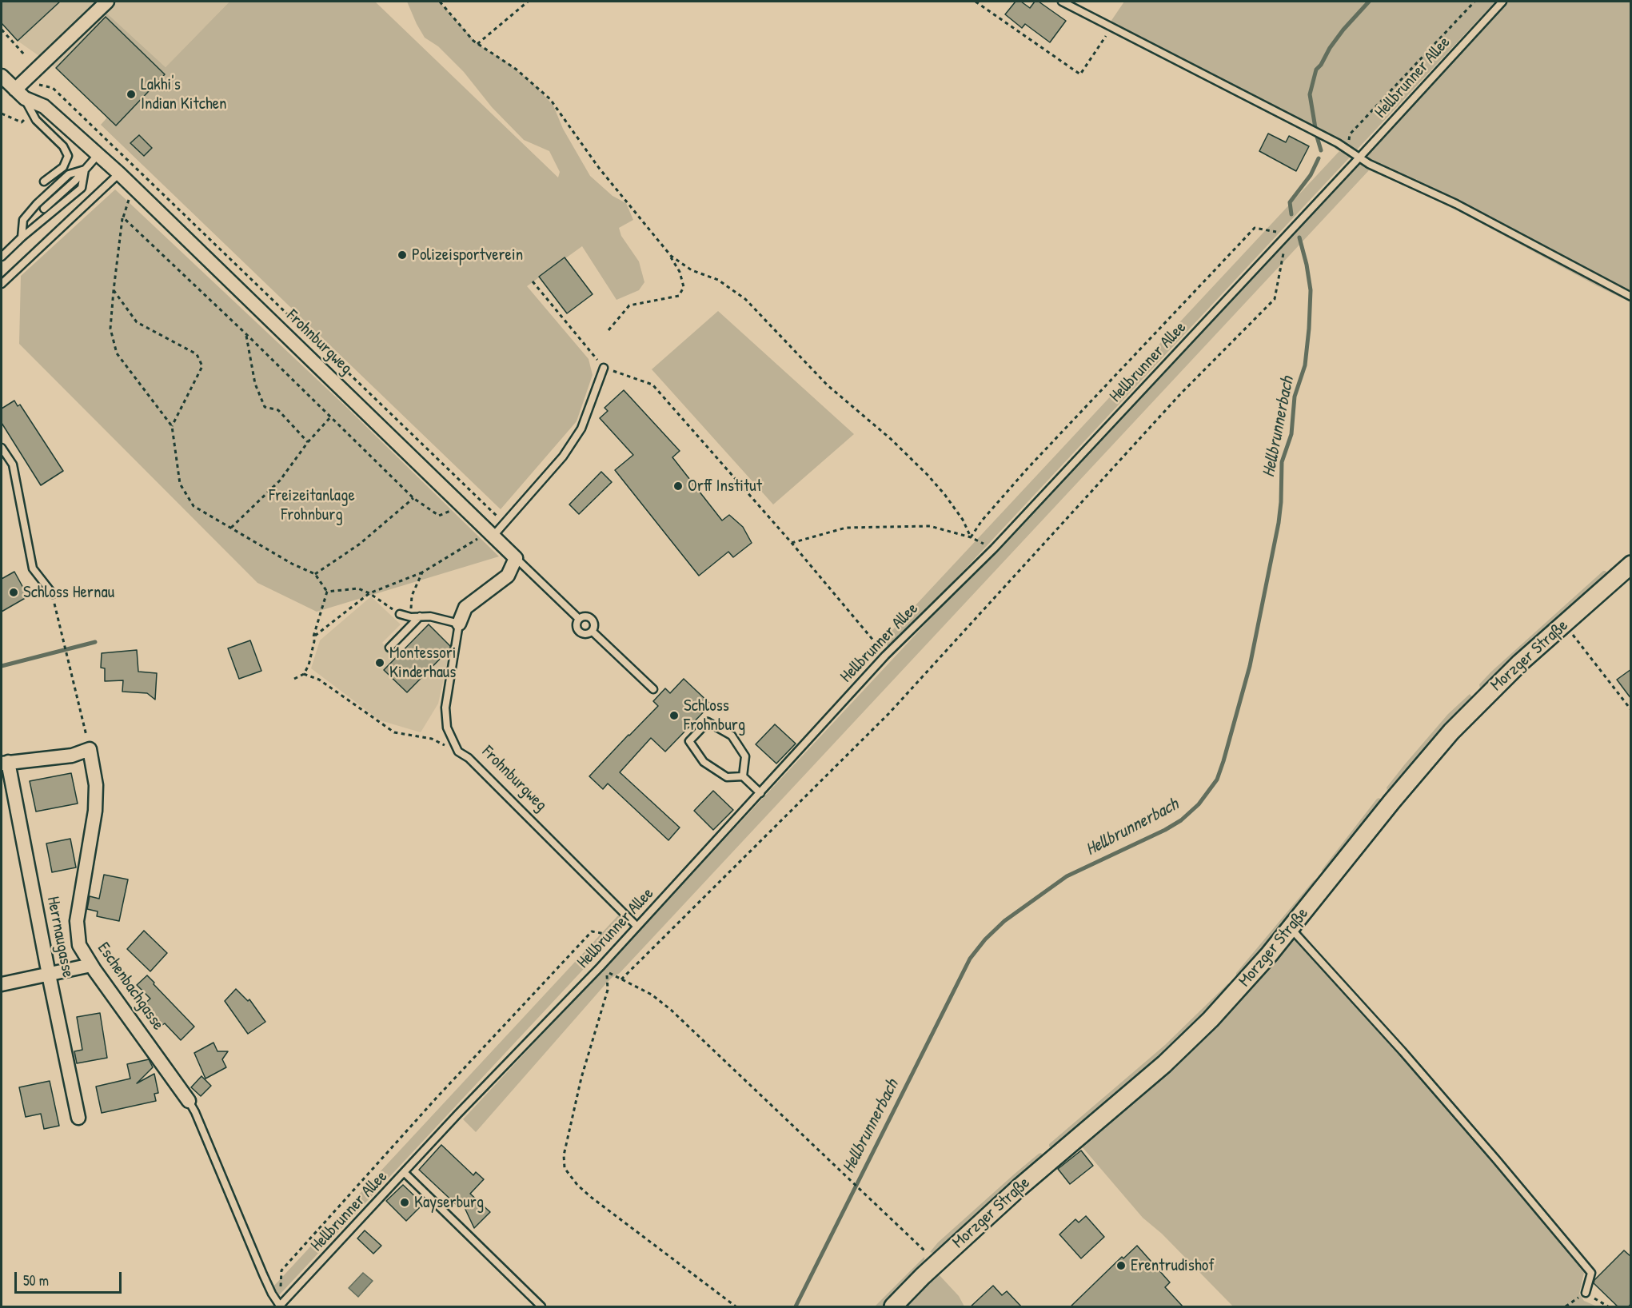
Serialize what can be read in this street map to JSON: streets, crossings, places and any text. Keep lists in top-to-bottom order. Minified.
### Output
{"streets":{"street":["Frohnburgweg","Morzger Straße","Herrnaugasse","Eschenbachgasse"],"lane":["Hellbrunner Allee"]},"crossings":[["Hellbrunner Allee","Frohnburgweg"],["Hellbrunner Allee","Eschenbachgasse"]],"water":["Hellbrunnerbach"],"parks":["Freizeitanlage Frohnburg"],"places":["Lakhi's Indian Kitchen","Polizeisportverein","Orff Institut","Schloss Hernau","Montessori Kinderhaus","Schloss Frohnburg","Kayserburg","Erentrudishof"],"scale_bar":"50 m"}
